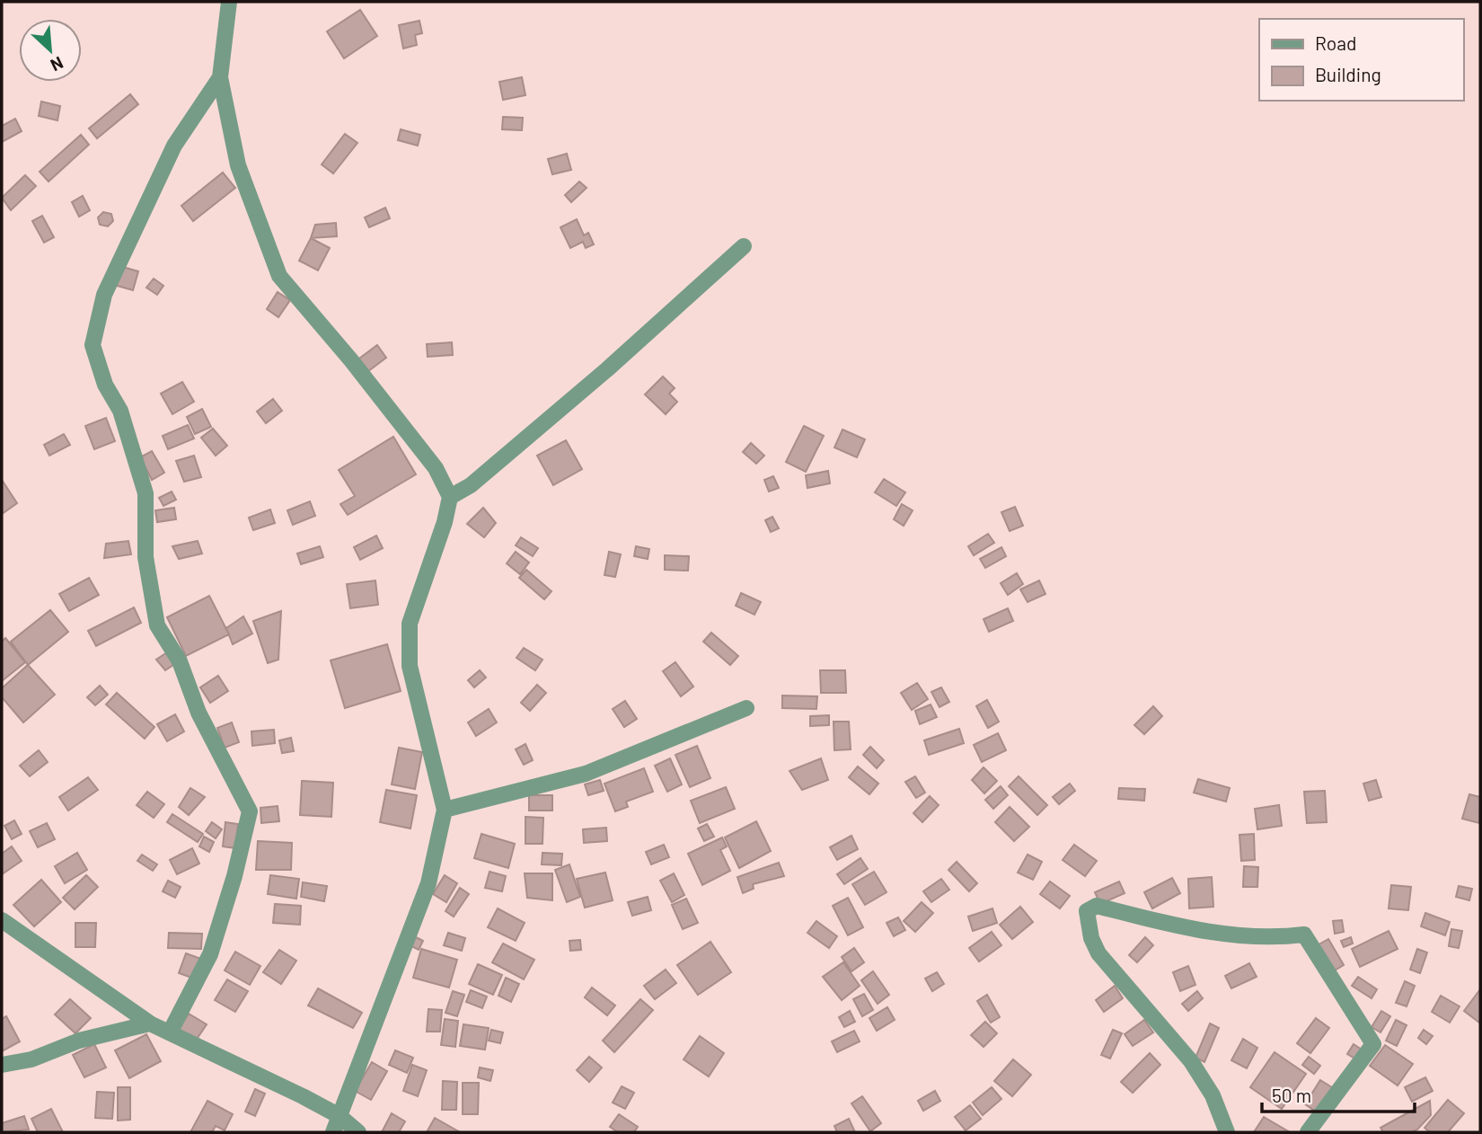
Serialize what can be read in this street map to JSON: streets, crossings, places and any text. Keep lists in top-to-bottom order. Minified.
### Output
{"legend":["Road","Building"],"scale_bar":"50 m","north":"bottom right"}
